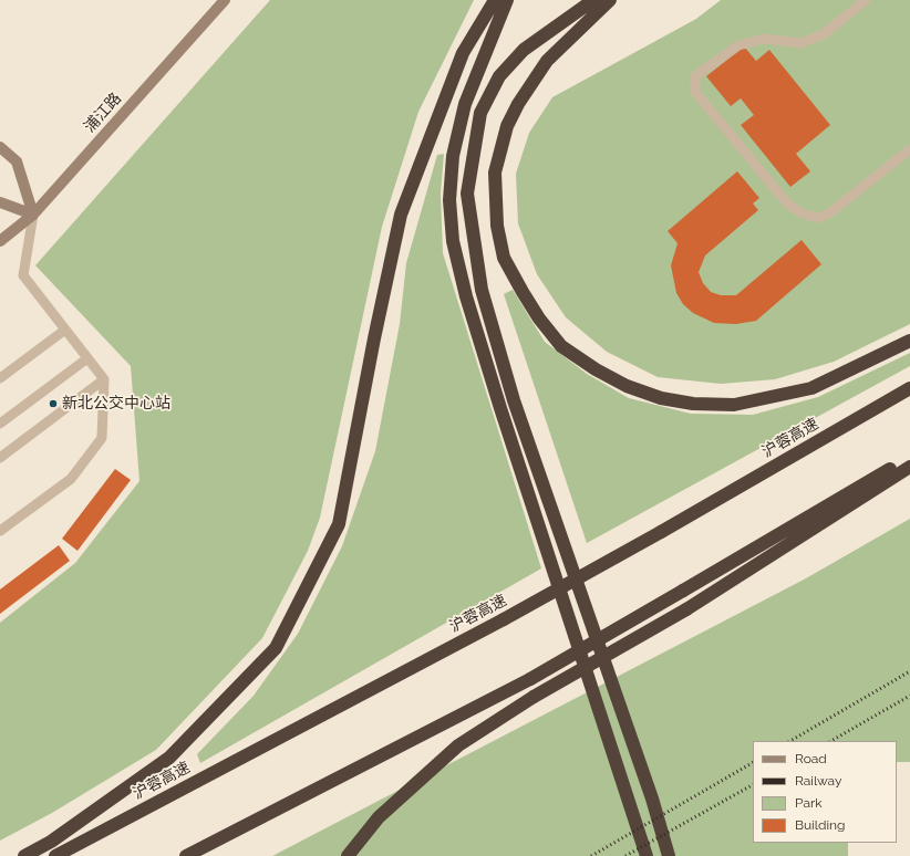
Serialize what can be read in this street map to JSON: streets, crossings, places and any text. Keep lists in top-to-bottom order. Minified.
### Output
{"streets":{"highway":["沪蓉高速"],"street":["浦江路"]},"places":["新北公交中心站"],"legend":["Road","Railway","Park","Building"]}
